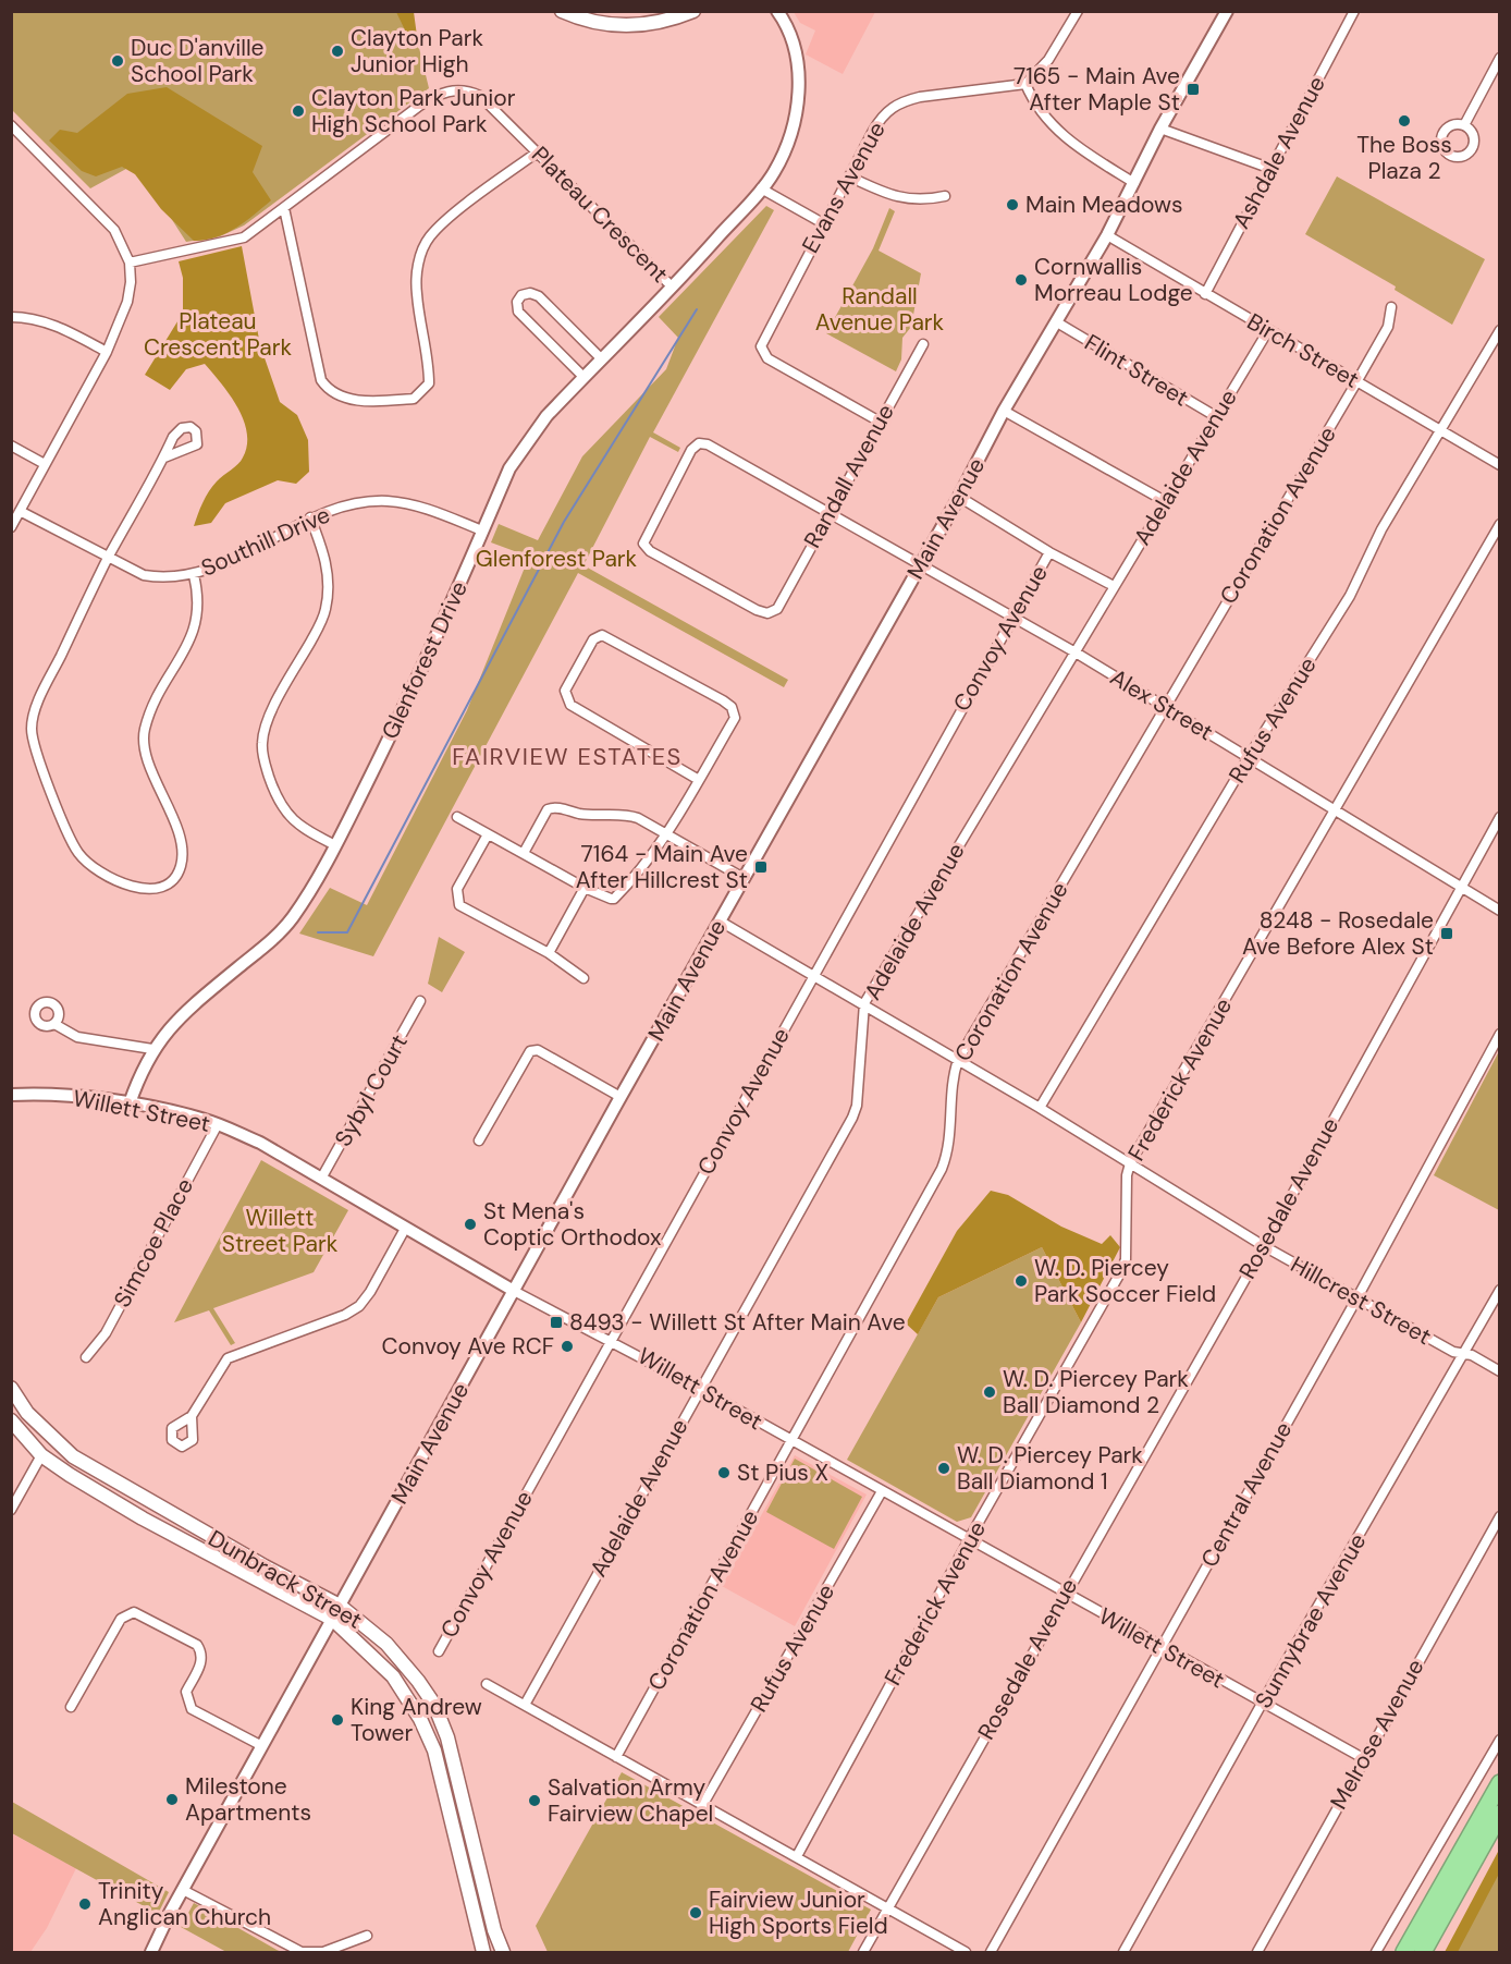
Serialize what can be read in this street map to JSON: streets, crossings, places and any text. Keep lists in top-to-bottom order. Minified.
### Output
{"streets":{"main road":["Dunbrack Street"],"street":["Ashdale Avenue","Evans Avenue","Plateau Crescent","Birch Street","Flint Street","Adelaide Avenue","Randall Avenue","Coronation Avenue","Main Avenue","Southill Drive","Convoy Avenue","Glenforest Drive","Alex Street","Rufus Avenue","Frederick Avenue","Sybyl Court","Willett Street","Rosedale Avenue","Simcoe Place","Hillcrest Street","Central Avenue","Sunnybrae Avenue","Melrose Avenue"]},"crossings":[["Ashdale Avenue","Birch Street"],["Evans Avenue","Randall Avenue"],["Plateau Crescent","Glenforest Drive"],["Birch Street","Adelaide Avenue"],["Birch Street","Coronation Avenue"],["Birch Street","Main Avenue"],["Birch Street","Rufus Avenue"],["Flint Street","Adelaide Avenue"],["Flint Street","Main Avenue"],["Adelaide Avenue","Alex Street"],["Adelaide Avenue","Willett Street"],["Adelaide Avenue","Hillcrest Street"],["Randall Avenue","Alex Street"],["Coronation Avenue","Alex Street"],["Coronation Avenue","Willett Street"],["Coronation Avenue","Hillcrest Street"],["Main Avenue","Alex Street"],["Main Avenue","Willett Street"],["Main Avenue","Hillcrest Street"],["Main Avenue","Dunbrack Street"],["Southill Drive","Glenforest Drive"],["Convoy Avenue","Alex Street"],["Convoy Avenue","Willett Street"],["Convoy Avenue","Hillcrest Street"],["Glenforest Drive","Willett Street"],["Alex Street","Rufus Avenue"],["Alex Street","Frederick Avenue"],["Alex Street","Rosedale Avenue"],["Rufus Avenue","Willett Street"],["Rufus Avenue","Hillcrest Street"],["Frederick Avenue","Willett Street"],["Frederick Avenue","Hillcrest Street"],["Sybyl Court","Willett Street"],["Willett Street","Rosedale Avenue"],["Willett Street","Simcoe Place"],["Willett Street","Central Avenue"],["Willett Street","Sunnybrae Avenue"],["Willett Street","Melrose Avenue"],["Rosedale Avenue","Hillcrest Street"],["Hillcrest Street","Central Avenue"],["Hillcrest Street","Sunnybrae Avenue"]],"districts":["FAIRVIEW ESTATES"],"parks":["Randall Avenue Park","Plateau Crescent Park","Glenforest Park","Willett Street Park"],"places":{"other":["Clayton Park Junior High","Duc D'anville School Park","Clayton Park Junior High School Park","The Boss Plaza 2","Main Meadows","Cornwallis Morreau Lodge","St Mena's Coptic Orthodox","W. D. Piercey Park Soccer Field","Convoy Ave RCF","W. D. Piercey Park Ball Diamond 2","W. D. Piercey Park Ball Diamond 1","St Pius X","King Andrew Tower","Milestone Apartments","Salvation Army Fairview Chapel","Trinity Anglican Church","Fairview Junior High Sports Field"],"transit":["7165 - Main Ave After Maple St","7164 - Main Ave After Hillcrest St","8248 - Rosedale Ave Before Alex St","8493 - Willett St After Main Ave"]}}
